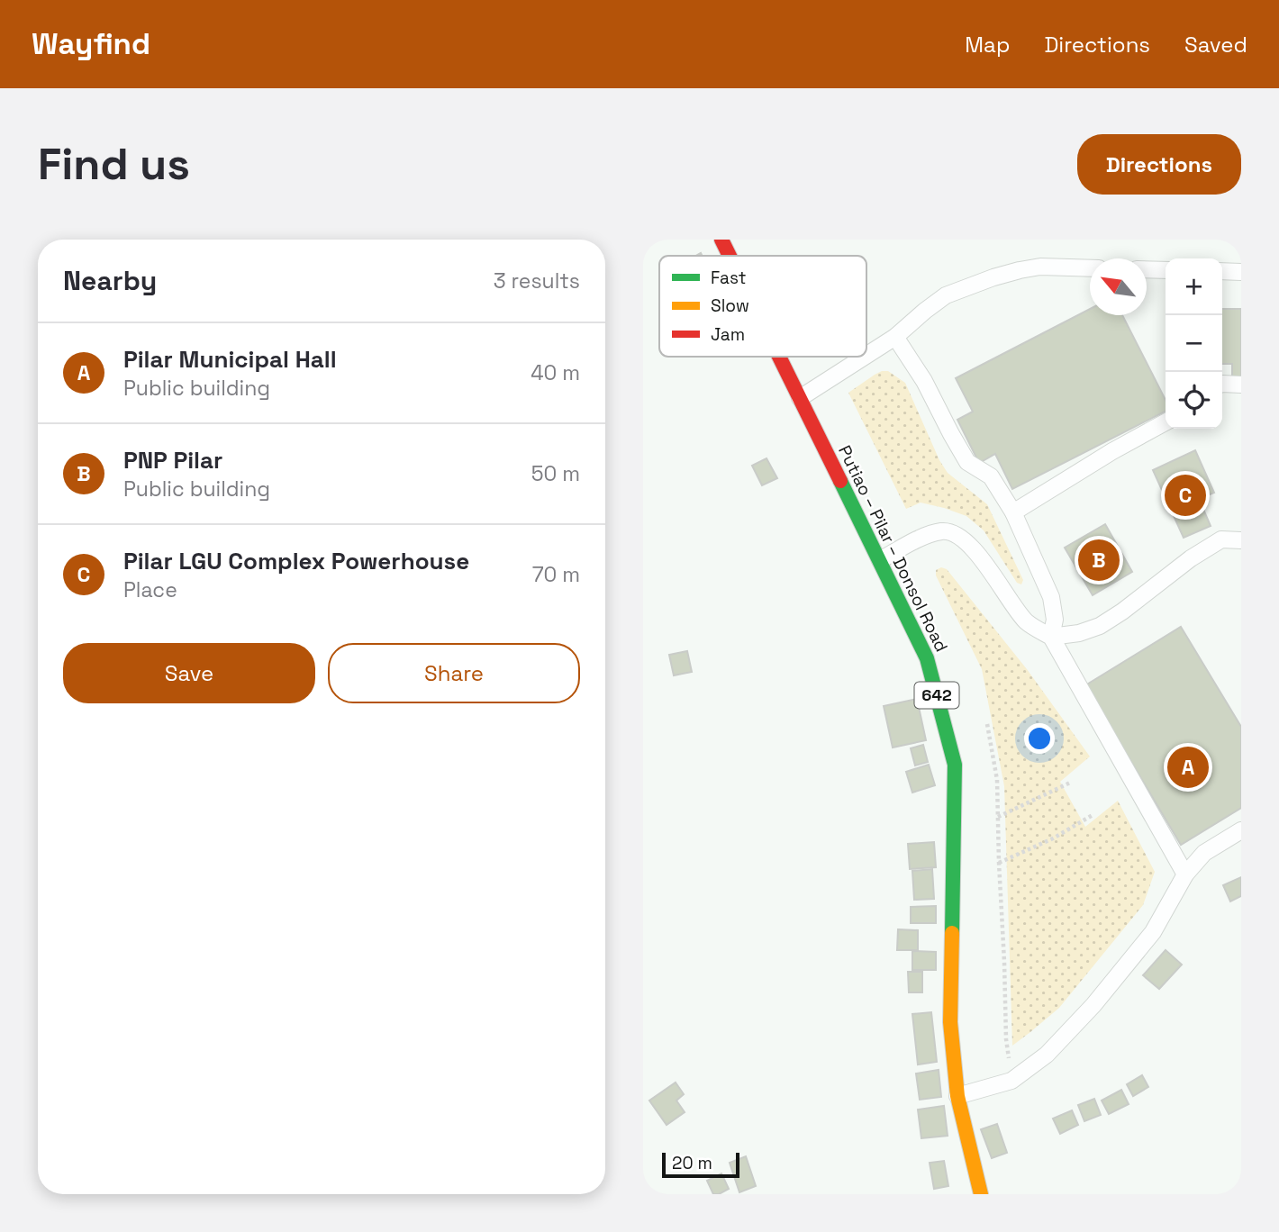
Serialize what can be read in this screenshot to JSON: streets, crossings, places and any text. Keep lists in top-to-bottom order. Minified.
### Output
{"streets":{"main road":["Putiao – Pilar – Donsol Road","642"]},"legend":["Fast","Slow","Jam"],"scale_bar":"20 m","north":"top left","page":{"header":"Wayfind","nav":["Map","Directions","Saved"],"buttons":["Directions",["Save","Share"]],"title":"Find us","heading":["Nearby","3 results"],"map_buttons":["+","−"],"list":[{"mark":"A","name":"Pilar Municipal Hall","note":"Public building","value":"40 m"},{"mark":"B","name":"PNP Pilar","note":"Public building","value":"50 m"},{"mark":"C","name":"Pilar LGU Complex Powerhouse","note":"Place","value":"70 m"}],"pins":["C","B","A"],"scale":"20 m"}}
